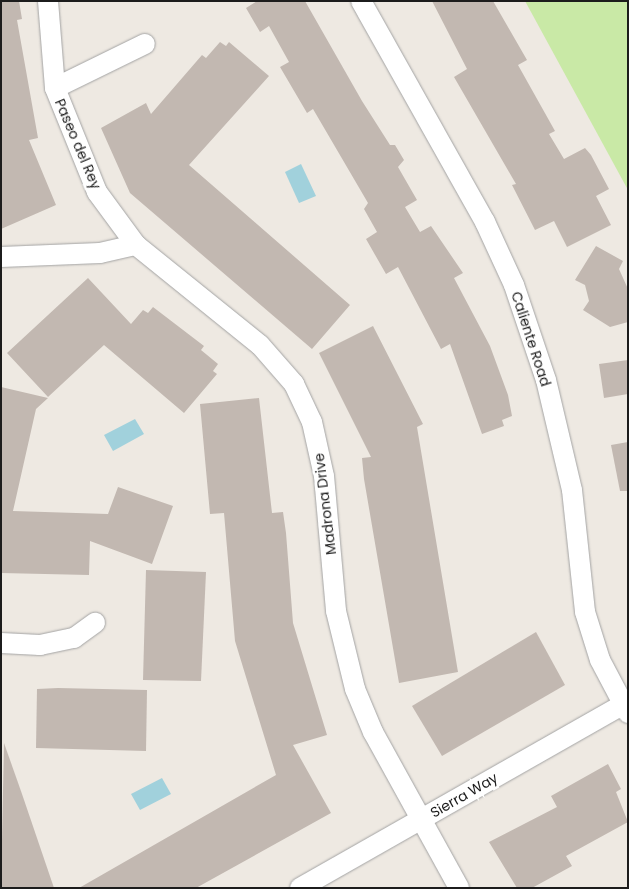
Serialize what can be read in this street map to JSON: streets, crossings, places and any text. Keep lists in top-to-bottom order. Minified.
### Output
{"streets":{"street":["Paseo del Rey","Caliente Road","Madrona Drive","Sierra Way"]},"crossings":[["Paseo del Rey","Madrona Drive"],["Caliente Road","Sierra Way"],["Madrona Drive","Sierra Way"]]}
